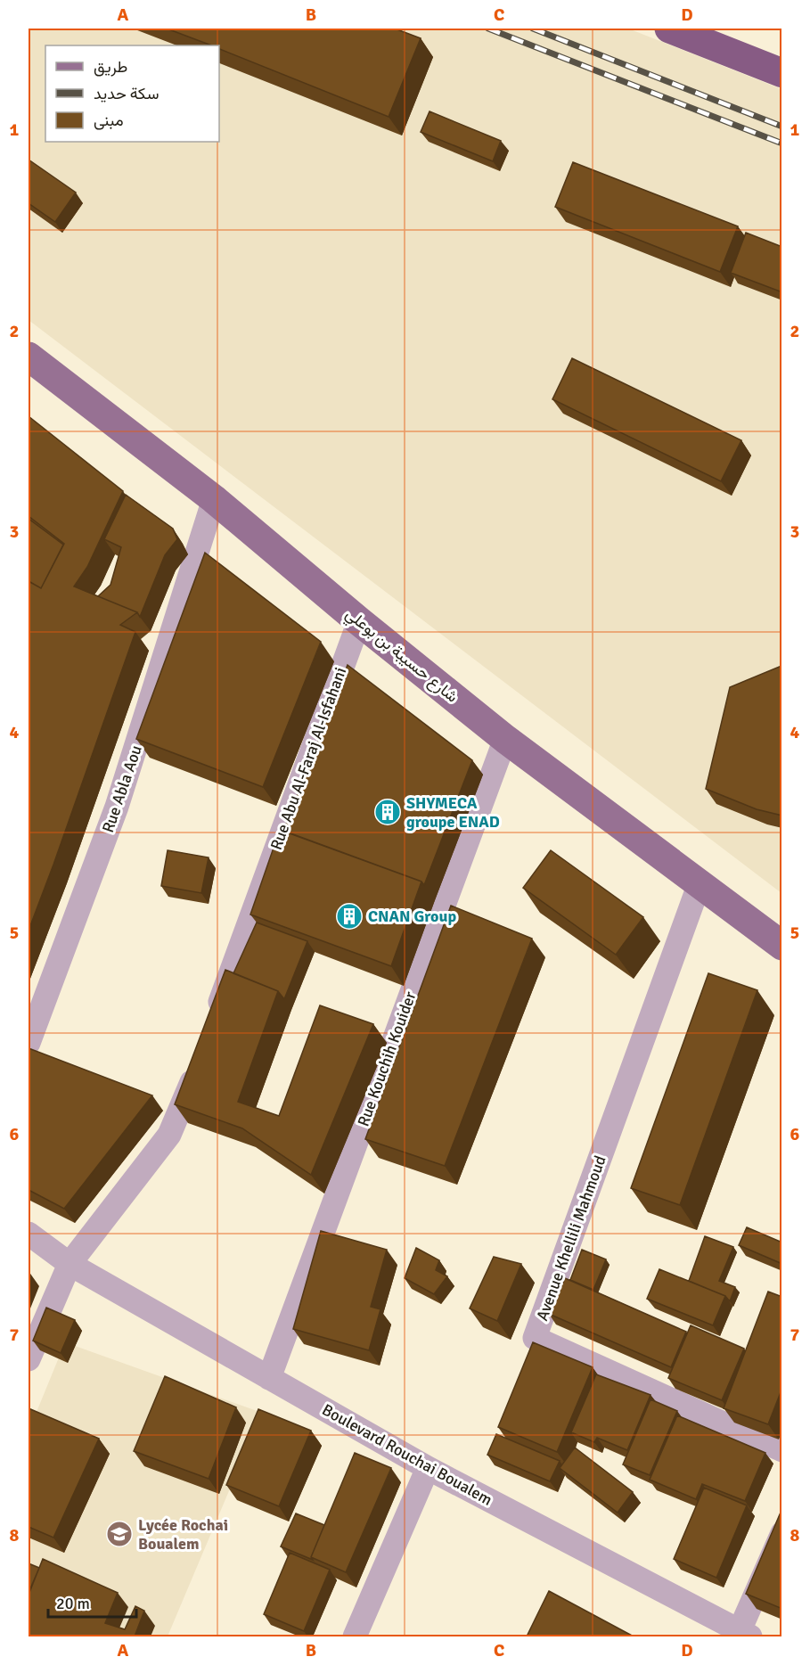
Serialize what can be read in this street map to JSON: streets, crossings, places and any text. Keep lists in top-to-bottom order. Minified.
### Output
{"streets":{"main road":["شارع حسيبة بن بوعلي"],"street":["Rue Abu Al-Faraj Al-Isfahani","Rue Abla Aou","Rue Kouchih Kouider","Avenue Khellili Mahmoud","Boulevard Rouchai Boualem"]},"crossings":[["شارع حسيبة بن بوعلي","Rue Abu Al-Faraj Al-Isfahani"],["شارع حسيبة بن بوعلي","Rue Abla Aou"],["شارع حسيبة بن بوعلي","Rue Kouchih Kouider"],["شارع حسيبة بن بوعلي","Avenue Khellili Mahmoud"],["Rue Kouchih Kouider","Boulevard Rouchai Boualem"]],"places":{"building":["SHYMECA groupe ENAD","CNAN Group"],"school or university":["Lycée Rochai Boualem"]},"legend":["طريق","سكة حديد","مبنى"],"scale_bar":"20 m","grid":{"columns":["A","B","C","D"],"rows":["1","2","3","4","5","6","7","8"]}}
